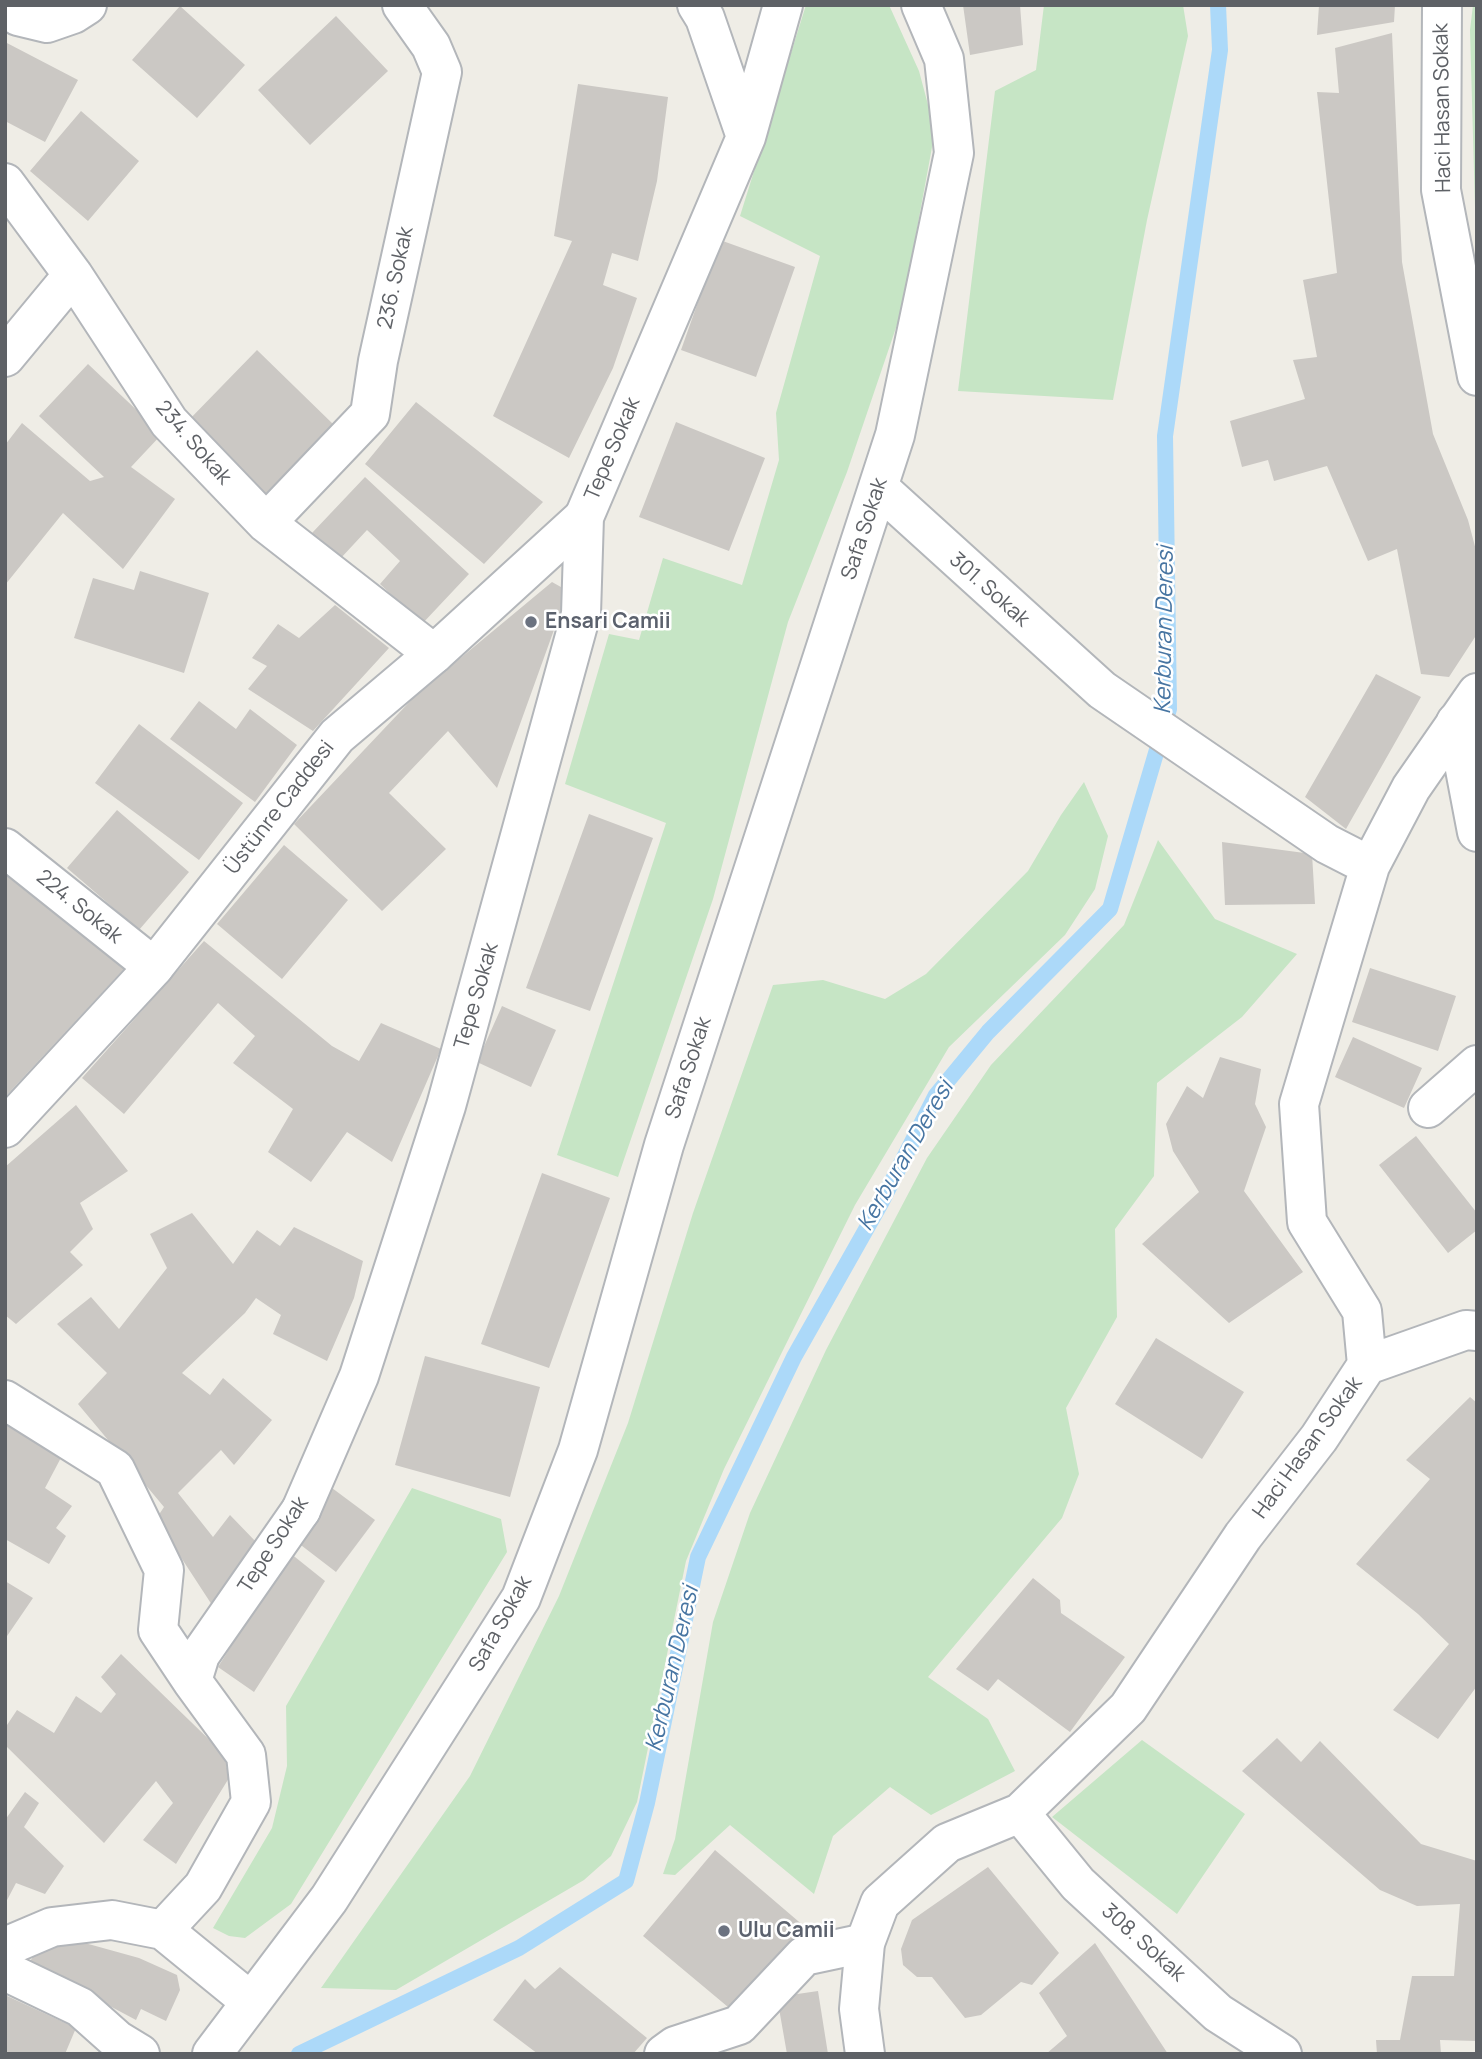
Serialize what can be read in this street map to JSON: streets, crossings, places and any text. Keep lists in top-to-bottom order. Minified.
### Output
{"streets":{"street":["Haci Hasan Sokak","236. Sokak","234. Sokak","Tepe Sokak","Safa Sokak","301. Sokak","Üstünre Caddesi","224. Sokak","308. Sokak"]},"crossings":[["Haci Hasan Sokak","301. Sokak"],["Haci Hasan Sokak","308. Sokak"],["236. Sokak","234. Sokak"],["234. Sokak","Üstünre Caddesi"],["Tepe Sokak","Üstünre Caddesi"],["Safa Sokak","301. Sokak"],["Üstünre Caddesi","224. Sokak"]],"water":["Kerburan Deresi"],"places":["Ensari Camii","Ulu Camii"]}
